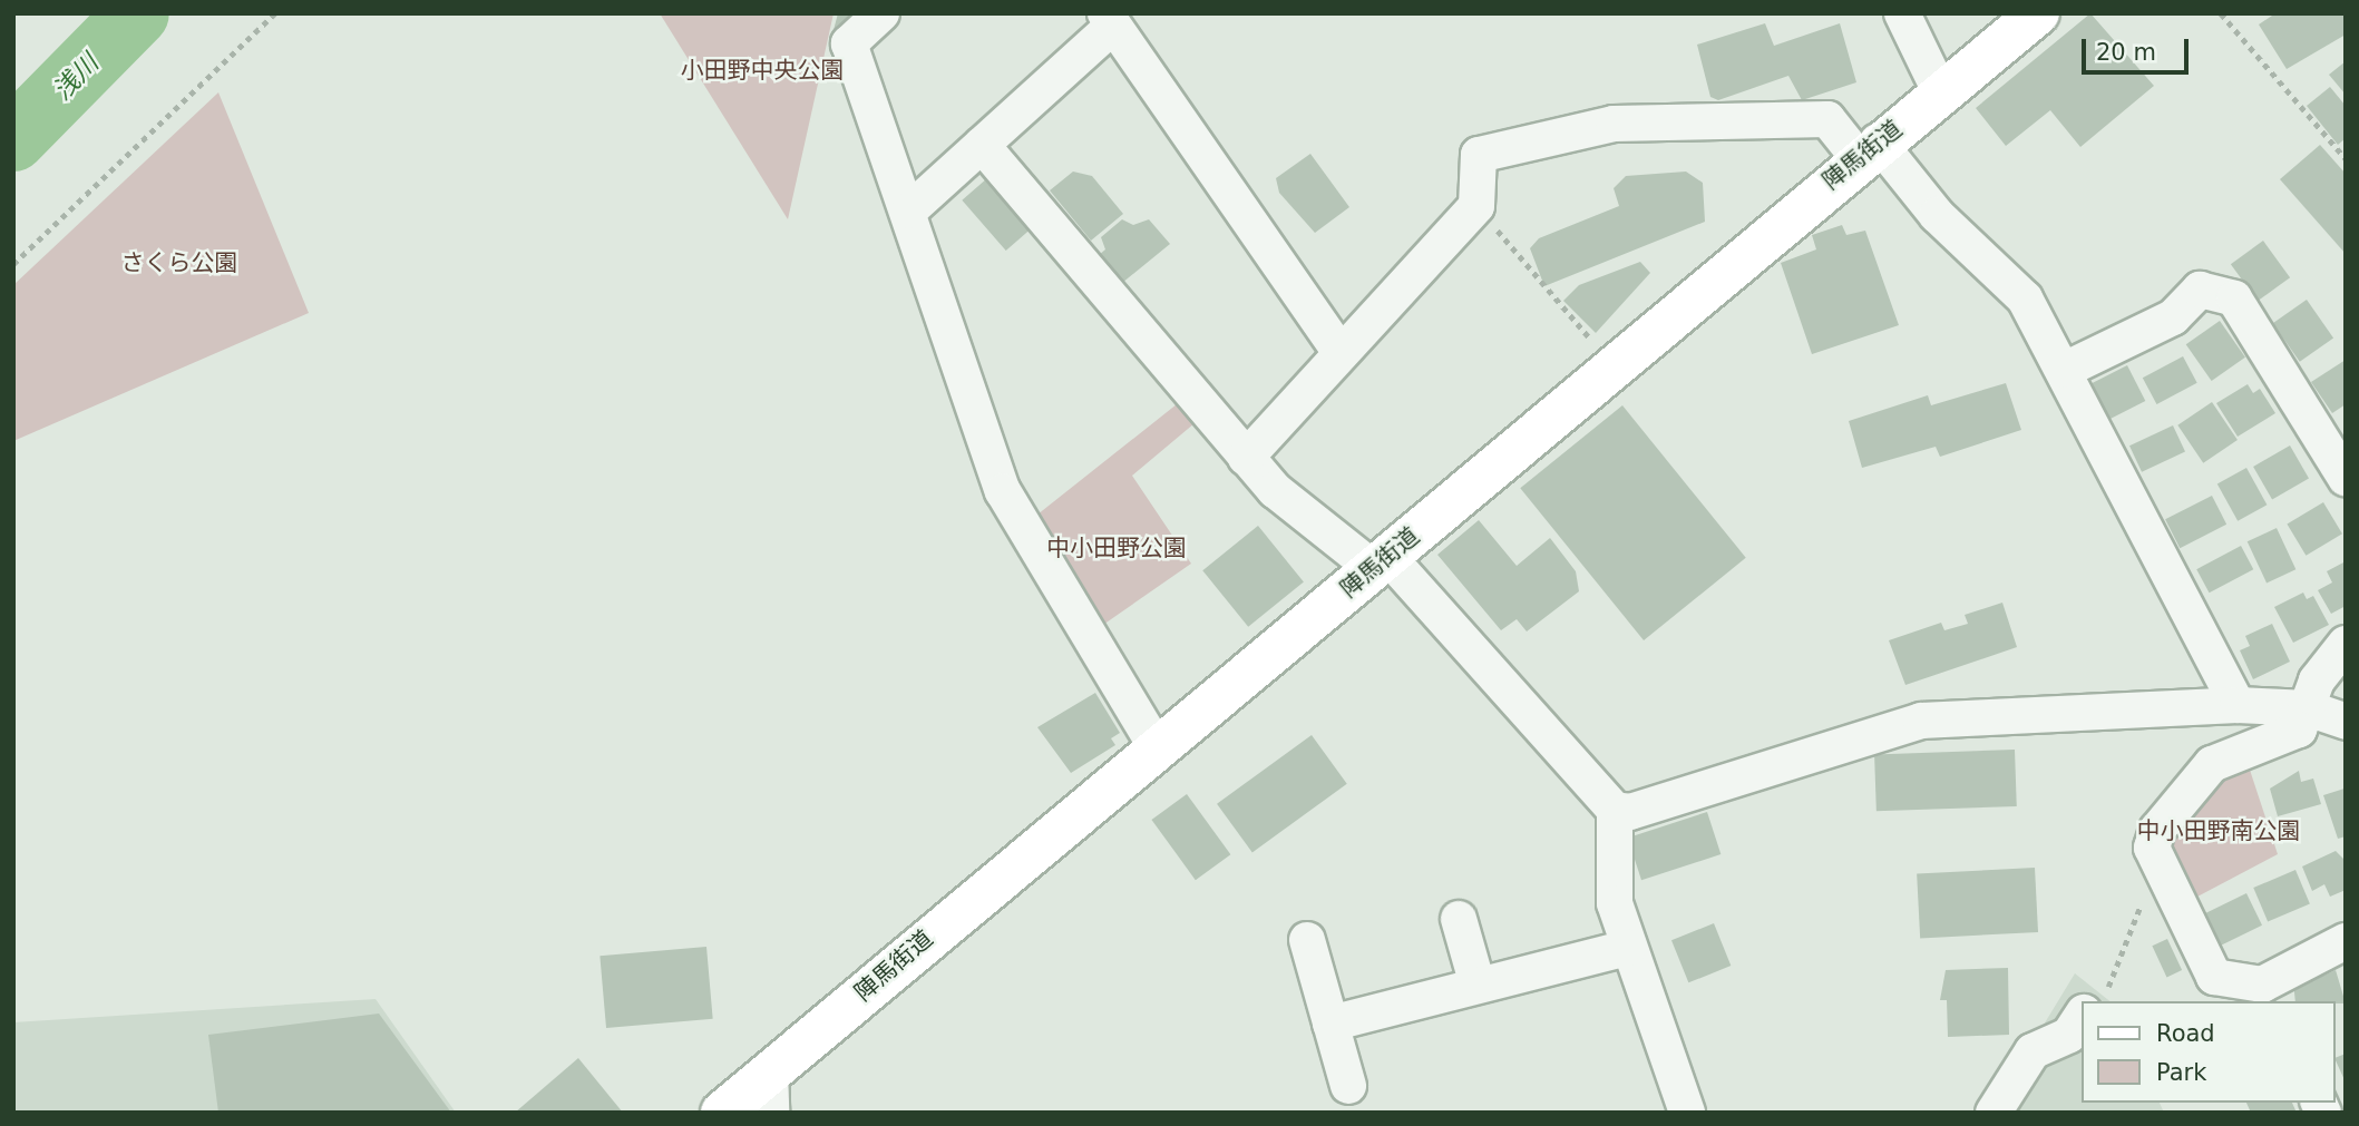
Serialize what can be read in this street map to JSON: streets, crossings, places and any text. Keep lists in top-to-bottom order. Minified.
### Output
{"streets":{"main road":["陣馬街道"]},"water":["浅川"],"parks":["小田野中央公園","さくら公園","中小田野公園","中小田野南公園"],"legend":["Road","Park"],"scale_bar":"20 m"}
